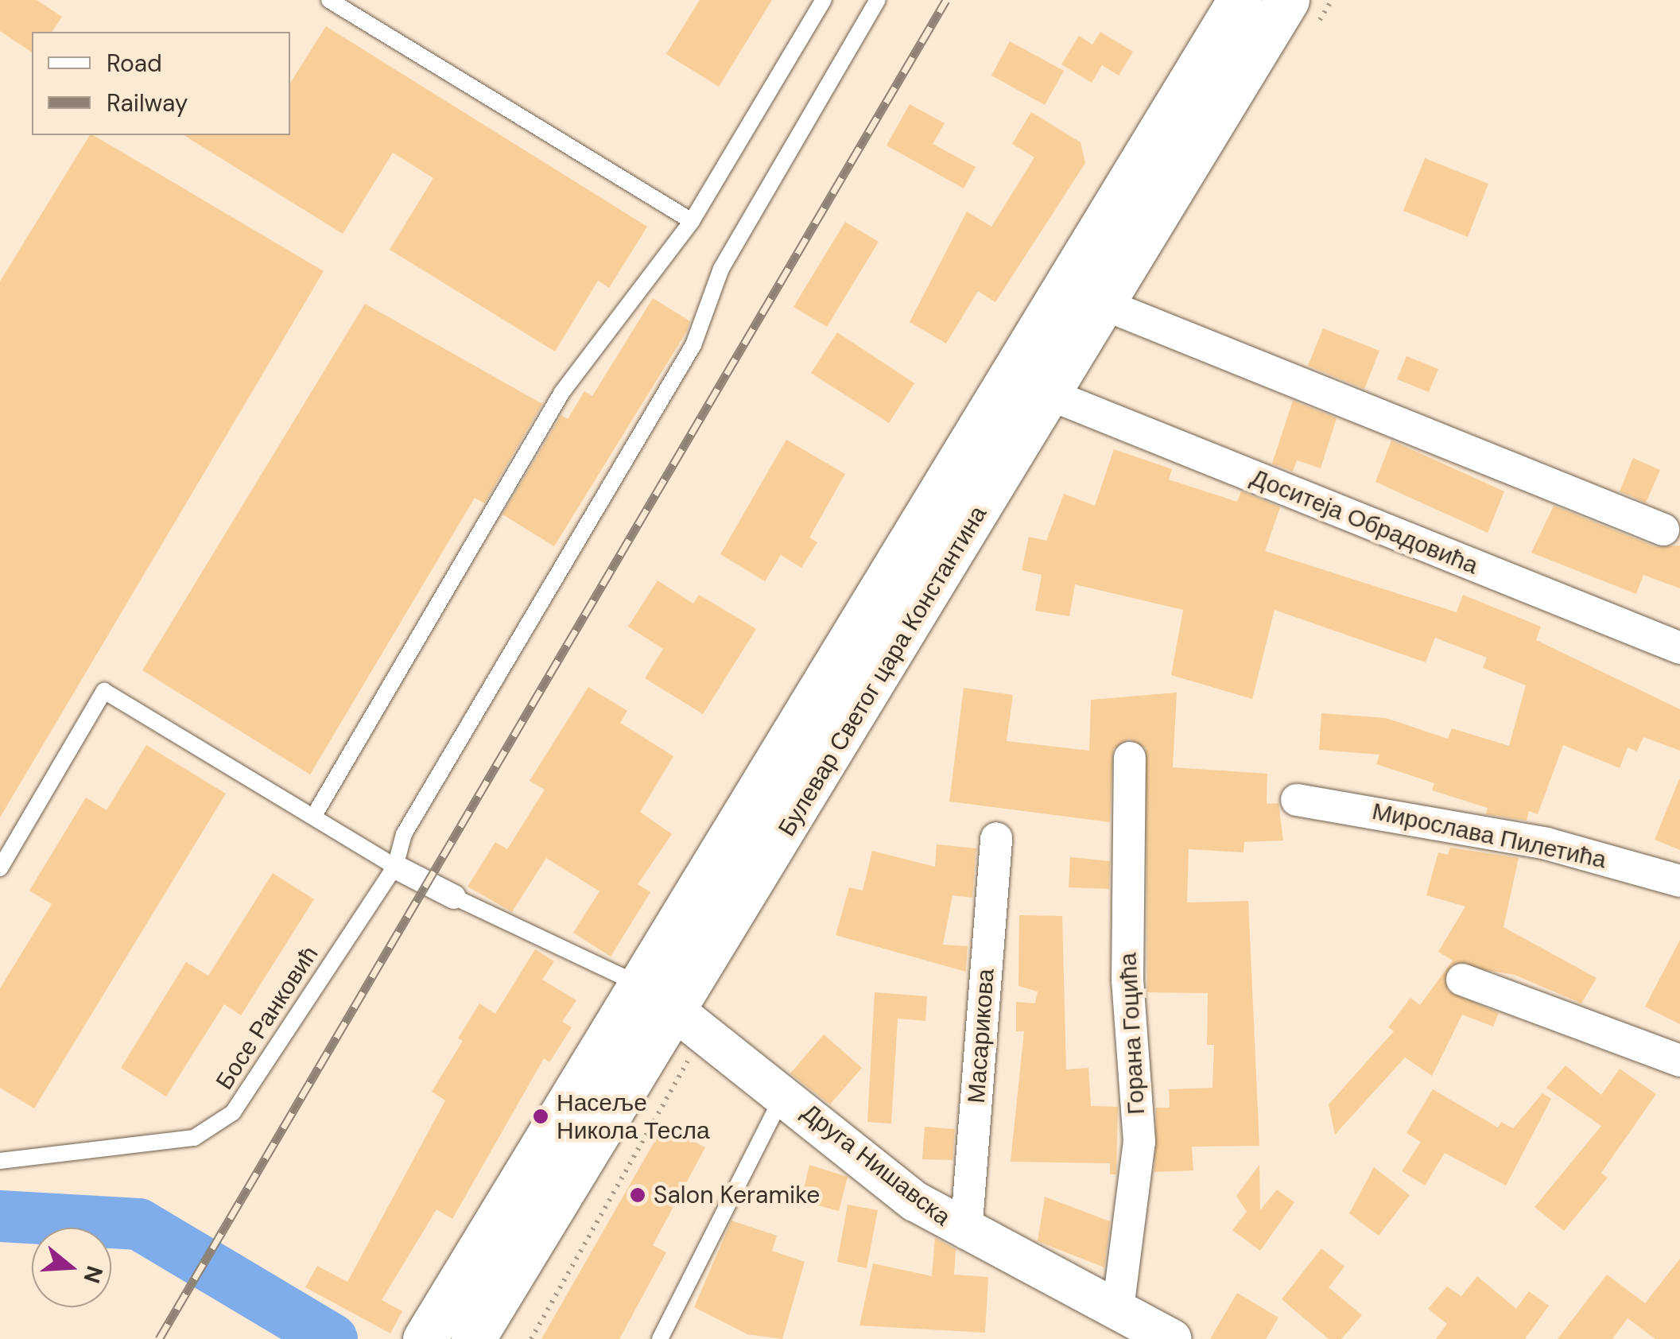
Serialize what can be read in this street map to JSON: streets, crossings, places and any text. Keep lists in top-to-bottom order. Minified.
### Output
{"streets":{"main road":["Булевар Светог цара Константина"],"street":["Доситеја Обрадовића","Мирослава Пилетића","Горана Гоцића","Масарикова","Друга Нишавска"],"lane":["Босе Ранковић"]},"crossings":[["Доситеја Обрадовића","Булевар Светог цара Константина"],["Булевар Светог цара Константина","Друга Нишавска"],["Горана Гоцића","Друга Нишавска"],["Масарикова","Друга Нишавска"]],"places":["Насеље Никола Тесла","Salon Keramike"],"legend":["Road","Railway"],"north":"right"}
